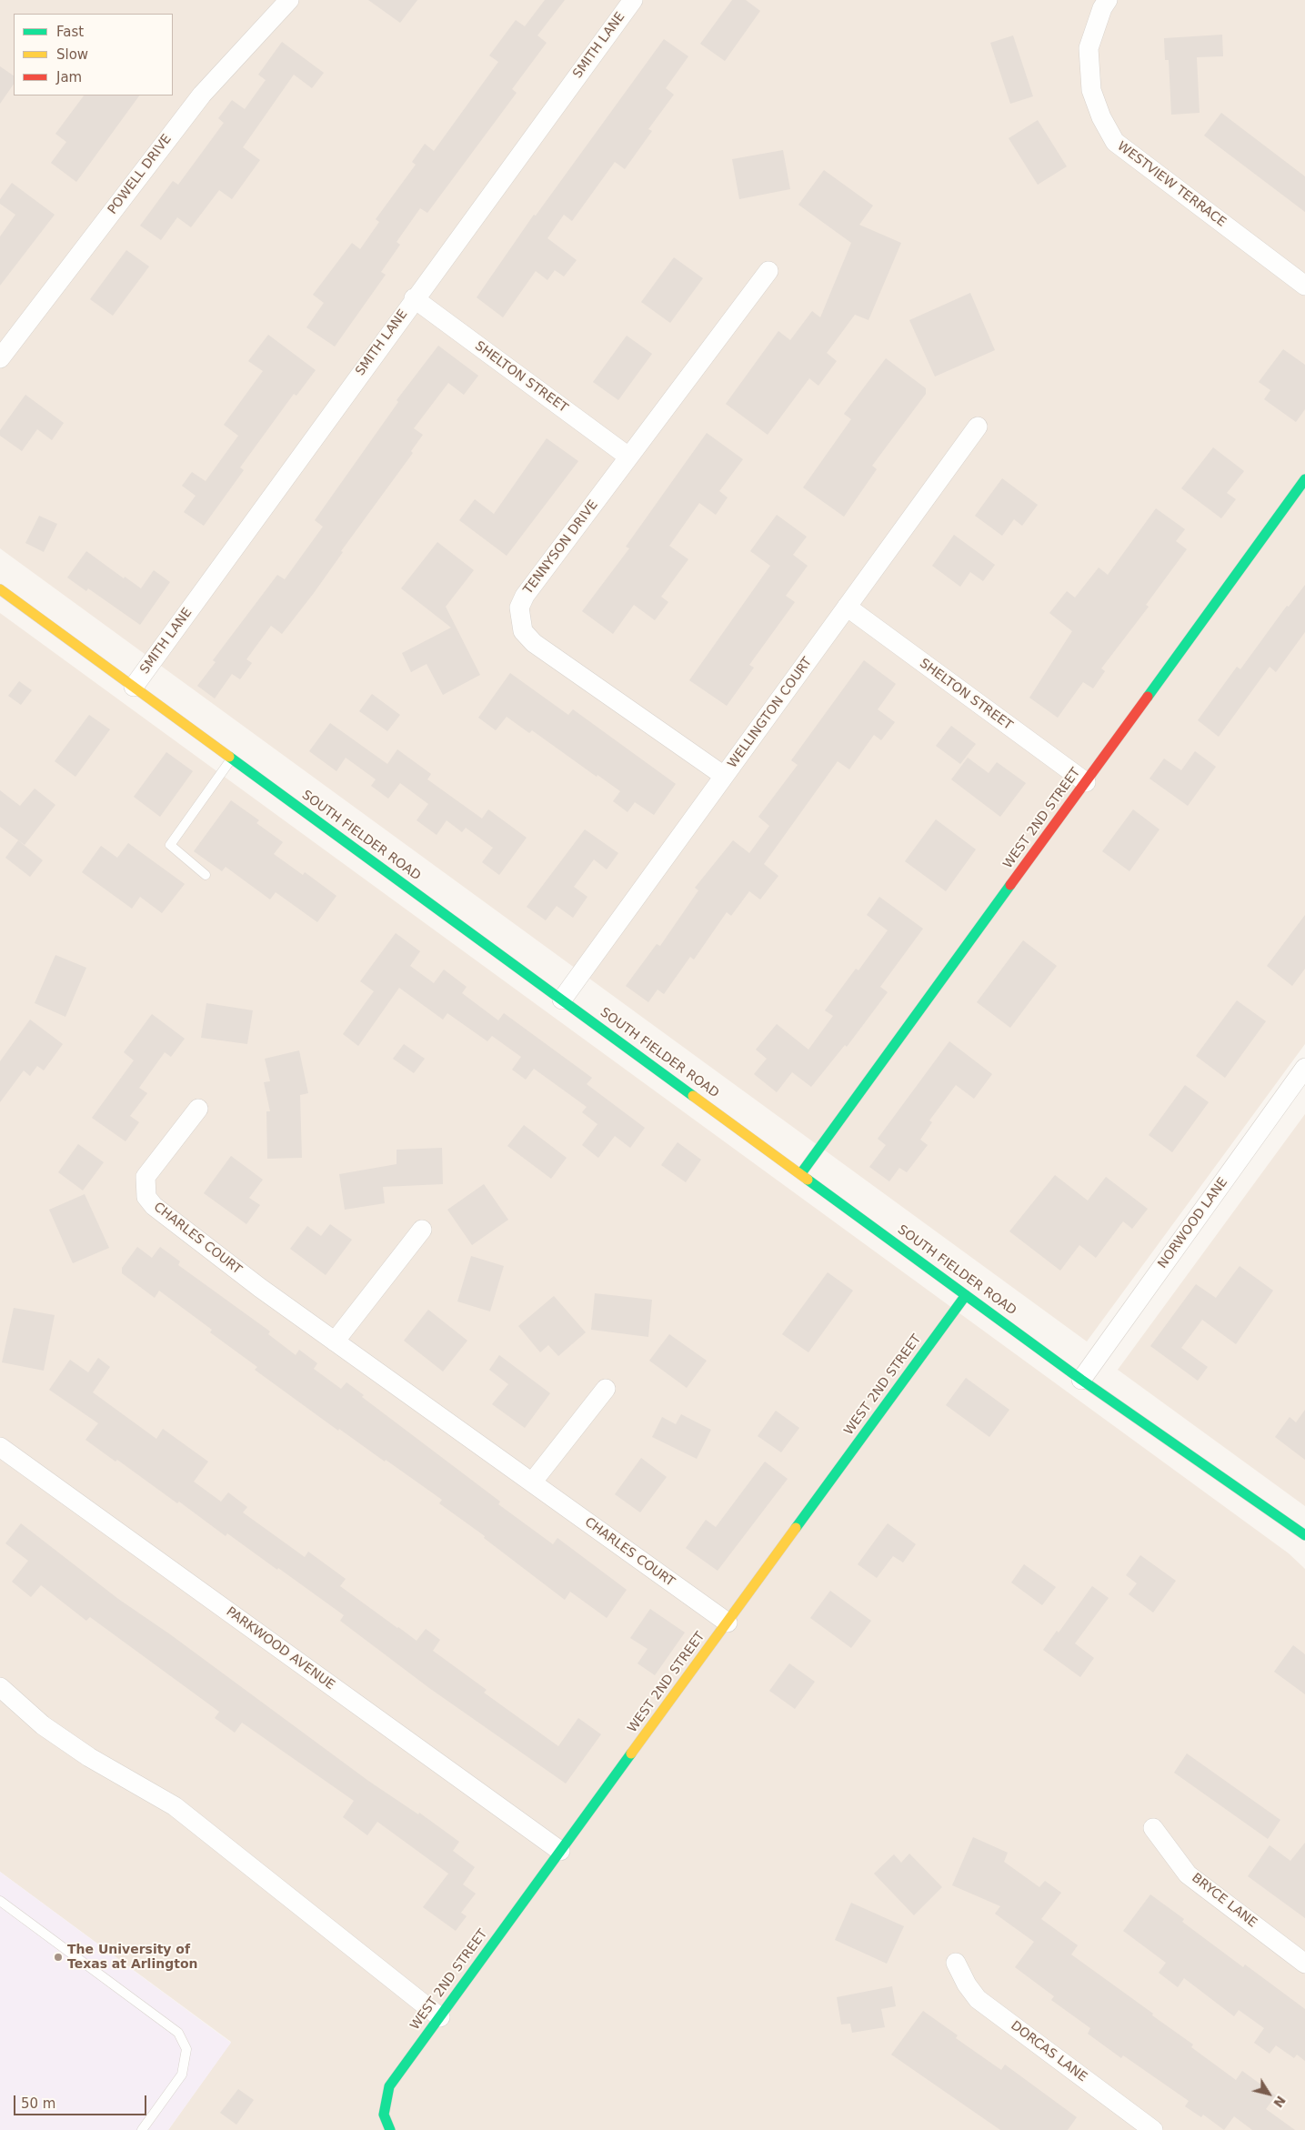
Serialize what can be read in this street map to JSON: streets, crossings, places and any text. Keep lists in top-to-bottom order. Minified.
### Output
{"streets":{"street":["SMITH LANE","POWELL DRIVE","WESTVIEW TERRACE","SHELTON STREET","TENNYSON DRIVE","WELLINGTON COURT","WEST 2ND STREET","SOUTH FIELDER ROAD","NORWOOD LANE","CHARLES COURT","PARKWOOD AVENUE","BRYCE LANE","DORCAS LANE"]},"crossings":[["SMITH LANE","SHELTON STREET"],["SMITH LANE","SOUTH FIELDER ROAD"],["SHELTON STREET","TENNYSON DRIVE"],["SHELTON STREET","WELLINGTON COURT"],["SHELTON STREET","WEST 2ND STREET"],["TENNYSON DRIVE","WELLINGTON COURT"],["WELLINGTON COURT","SOUTH FIELDER ROAD"],["WEST 2ND STREET","SOUTH FIELDER ROAD"],["WEST 2ND STREET","CHARLES COURT"],["WEST 2ND STREET","PARKWOOD AVENUE"],["SOUTH FIELDER ROAD","NORWOOD LANE"]],"places":["The University of Texas at Arlington"],"legend":["Fast","Slow","Jam"],"scale_bar":"50 m","north":"bottom right"}
